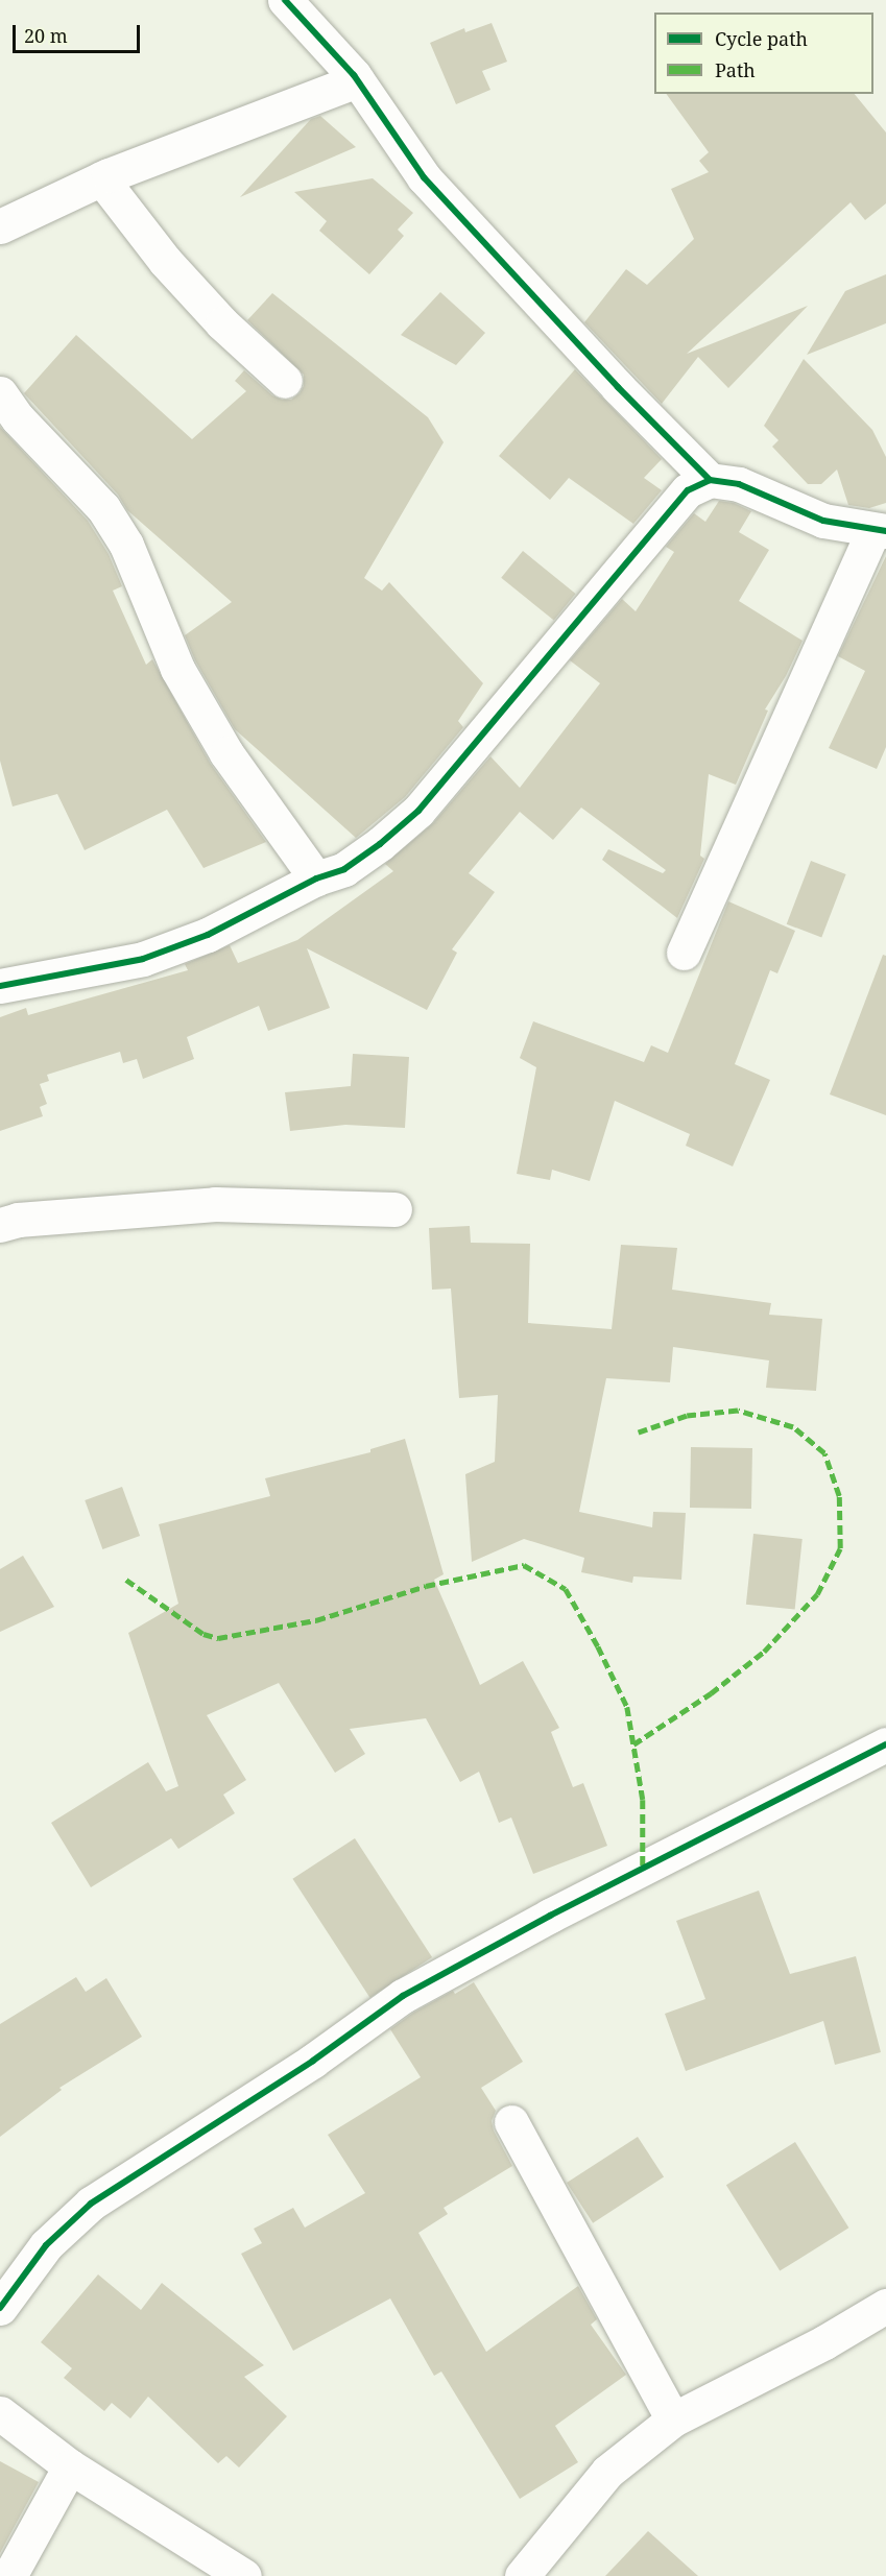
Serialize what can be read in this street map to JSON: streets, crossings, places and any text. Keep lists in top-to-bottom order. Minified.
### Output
{"legend":["Cycle path","Path"],"scale_bar":"20 m"}
